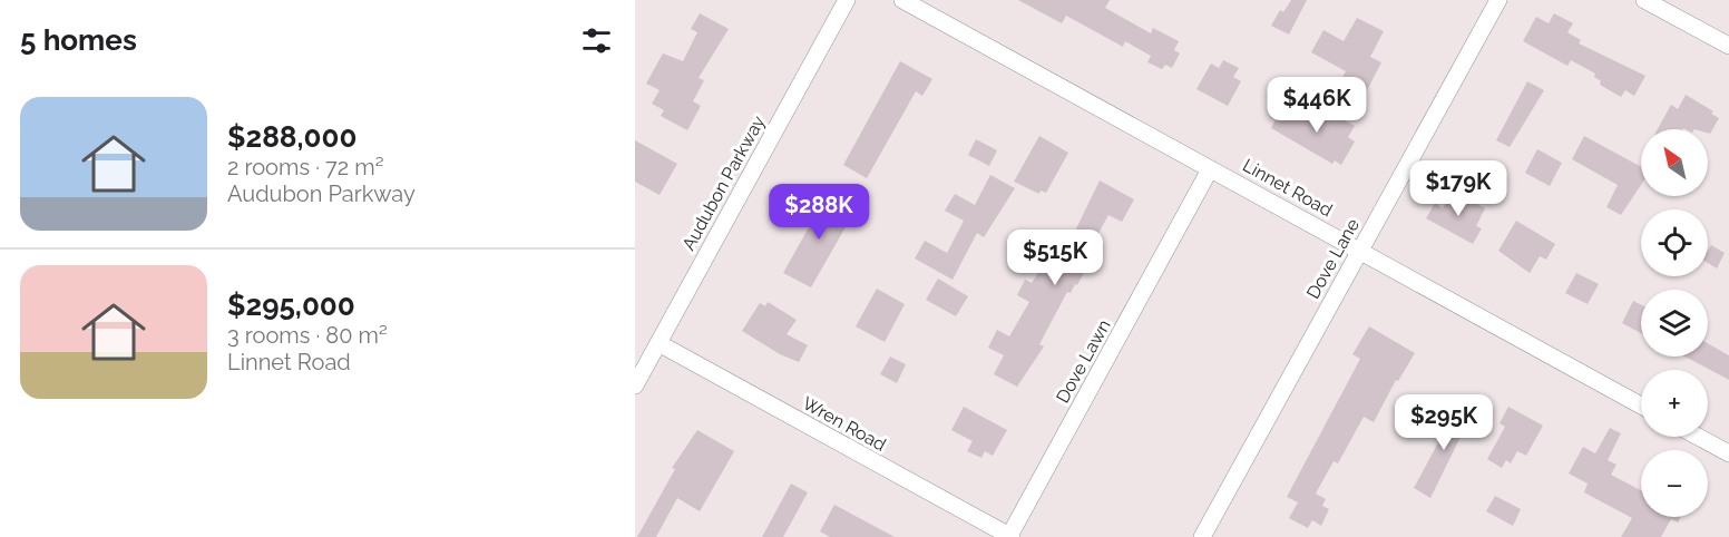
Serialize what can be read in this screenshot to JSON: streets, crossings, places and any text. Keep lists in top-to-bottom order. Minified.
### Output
{"streets":{"street":["Audubon Parkway","Linnet Road","Dove Lane","Dove Lawn","Wren Road"]},"crossings":[["Audubon Parkway","Wren Road"],["Linnet Road","Dove Lane"],["Linnet Road","Dove Lawn"],["Dove Lawn","Wren Road"]],"north":"top left","page":{"heading":"5 homes","price":["$446K","$179K","$288K","$515K","$295K"],"list":[{"name":"$288,000","note":"2 rooms · 72 m² · Audubon Parkway"},{"name":"$295,000","note":"3 rooms · 80 m² · Linnet Road"}],"map_buttons":["+","−"]}}
